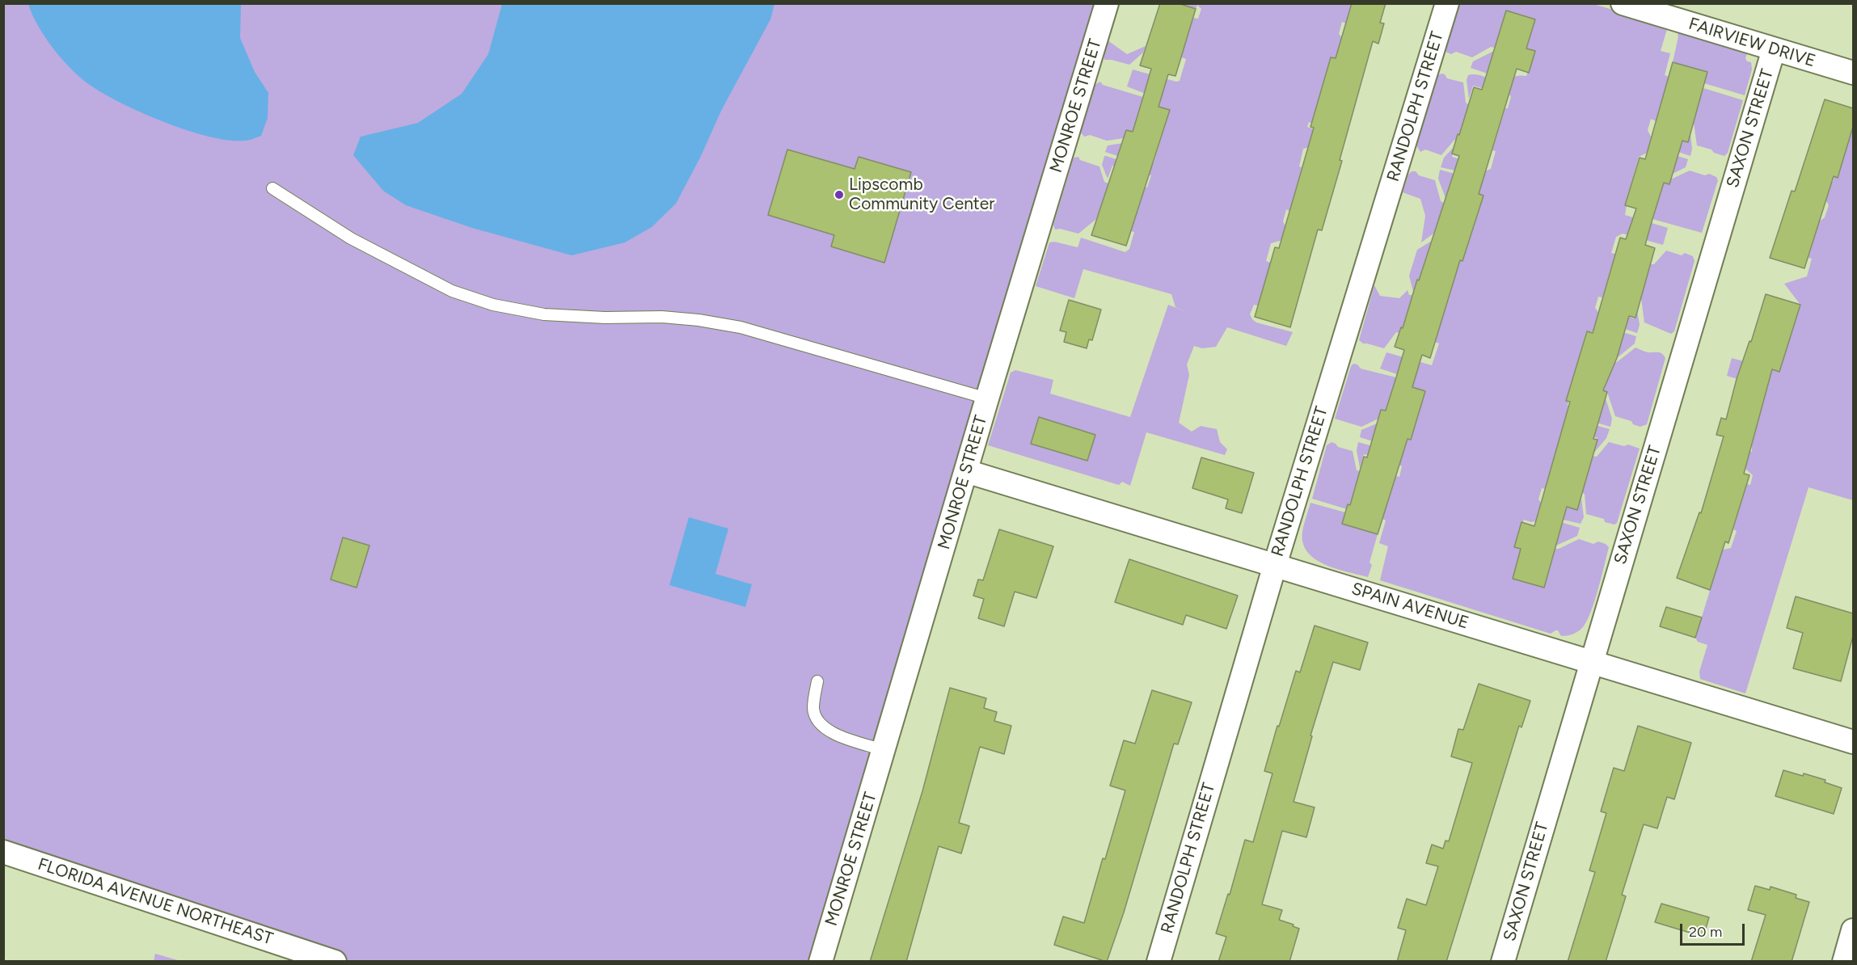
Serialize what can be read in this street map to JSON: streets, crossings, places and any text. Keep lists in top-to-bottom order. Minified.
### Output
{"streets":{"street":["FAIRVIEW DRIVE","MONROE STREET","RANDOLPH STREET","SAXON STREET","SPAIN AVENUE","FLORIDA AVENUE NORTHEAST"]},"crossings":[["FAIRVIEW DRIVE","SAXON STREET"],["MONROE STREET","SPAIN AVENUE"],["RANDOLPH STREET","SPAIN AVENUE"],["SAXON STREET","SPAIN AVENUE"]],"places":["Lipscomb Community Center"],"scale_bar":"20 m"}
